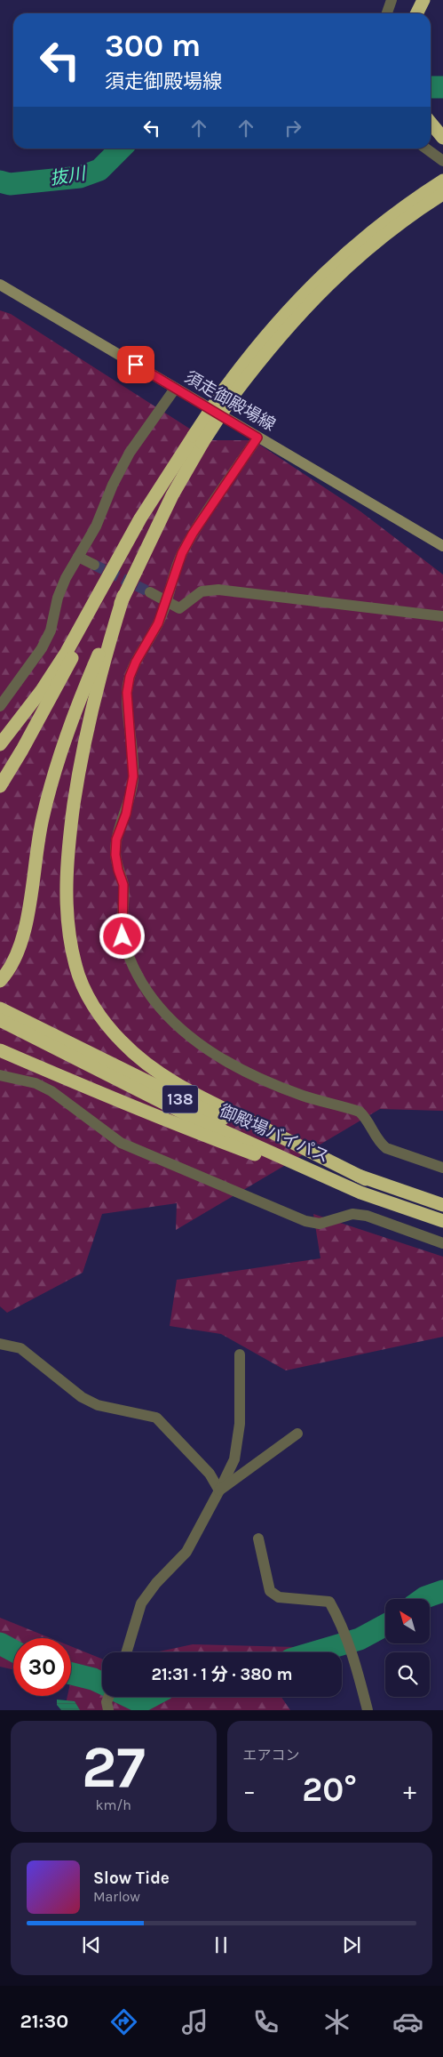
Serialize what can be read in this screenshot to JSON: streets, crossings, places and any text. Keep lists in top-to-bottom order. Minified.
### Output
{"streets":{"highway":["138","御殿場バイパス"],"main road":["須走御殿場線"]},"water":["抜川"],"north":"top left","page":{"turn":["300 m","須走御殿場線"],"limit":"30","trip":"21:31 · 1 分 · 380 m","tile":[["27","km/h"],"エアコン"],"heat":["−","20°","+"],"song":["Slow Tide","Marlow"],"tabs":"21:30"}}
